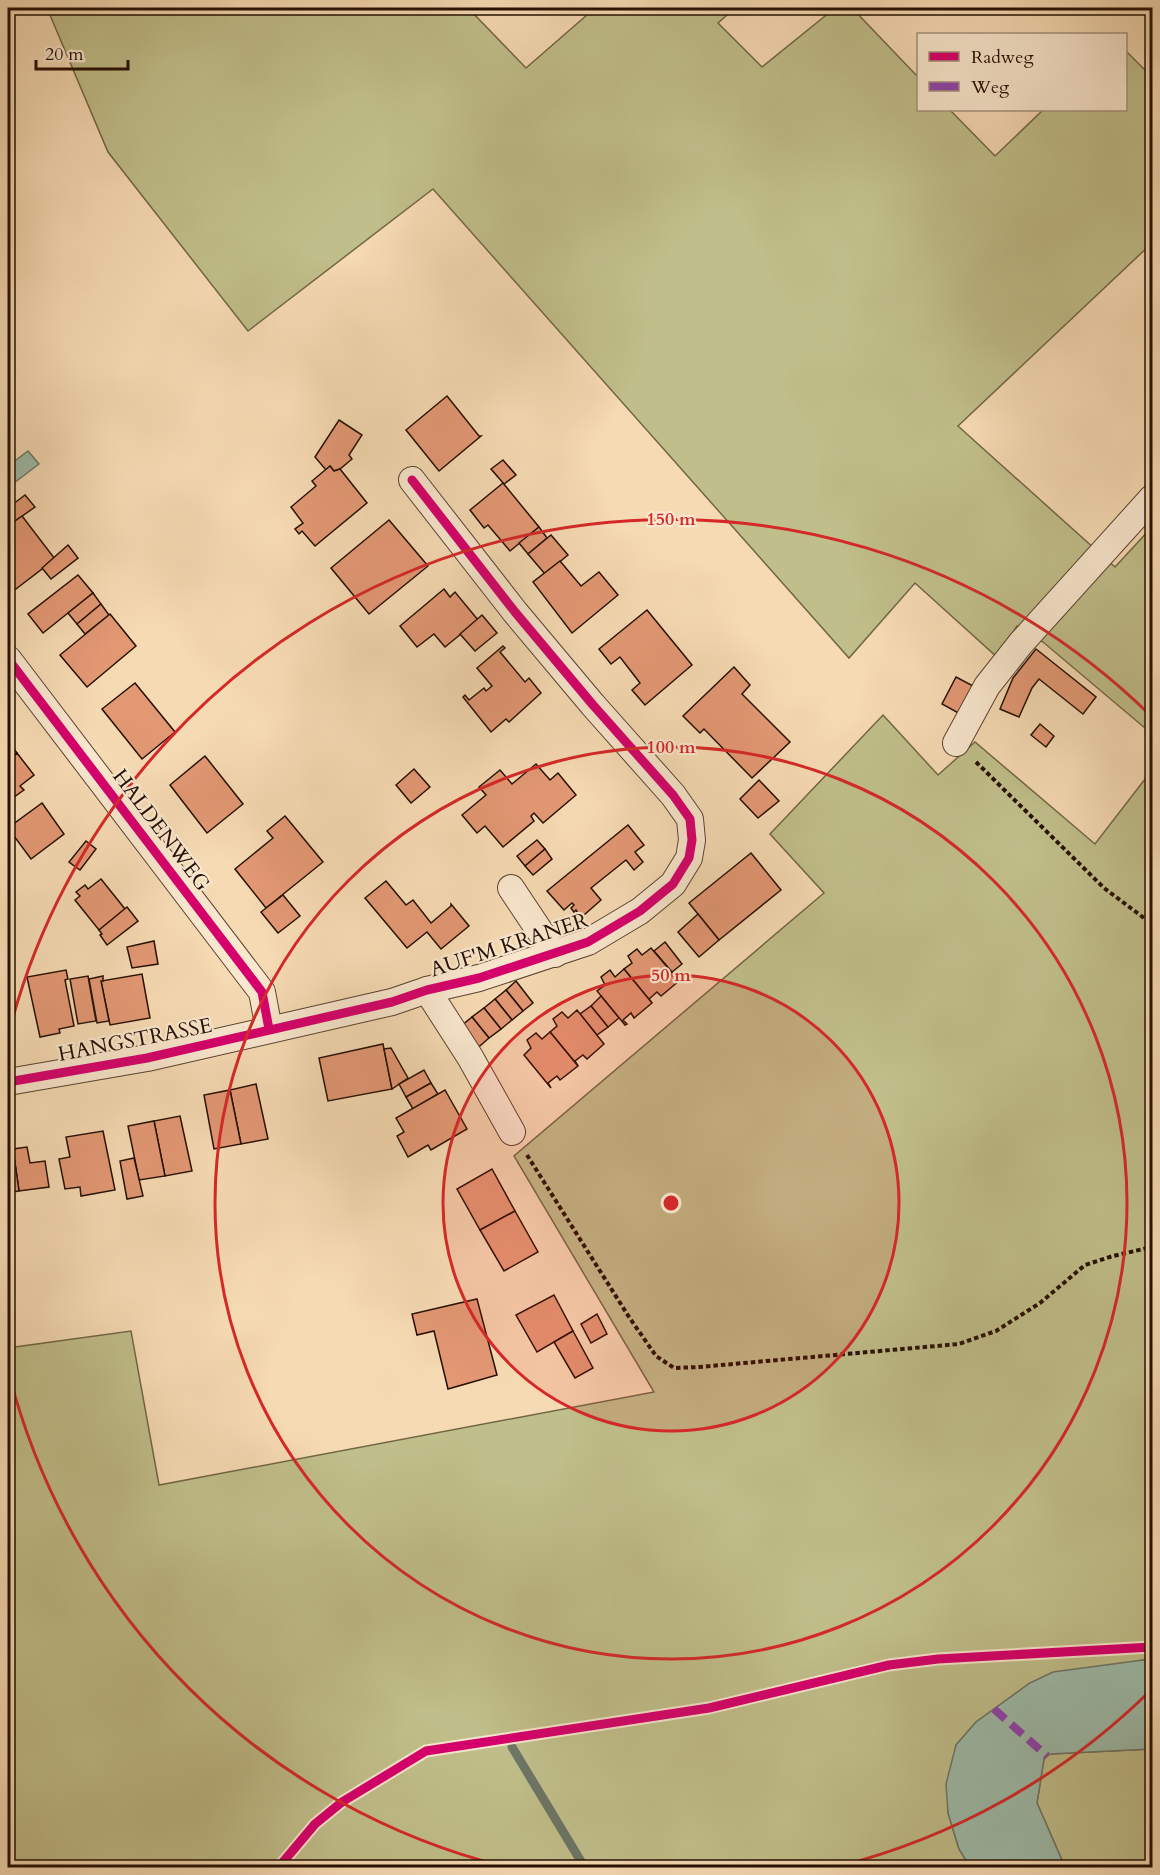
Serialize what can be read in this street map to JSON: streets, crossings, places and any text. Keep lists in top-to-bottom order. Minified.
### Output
{"streets":{"street":["HALDENWEG","AUF'M KRANER","HANGSTRASSE"]},"crossings":[["HALDENWEG","AUF'M KRANER"],["HALDENWEG","HANGSTRASSE"],["AUF'M KRANER","HANGSTRASSE"]],"legend":["Radweg","Weg"],"scale_bar":"20 m","rings":["150 m","100 m","50 m"]}
